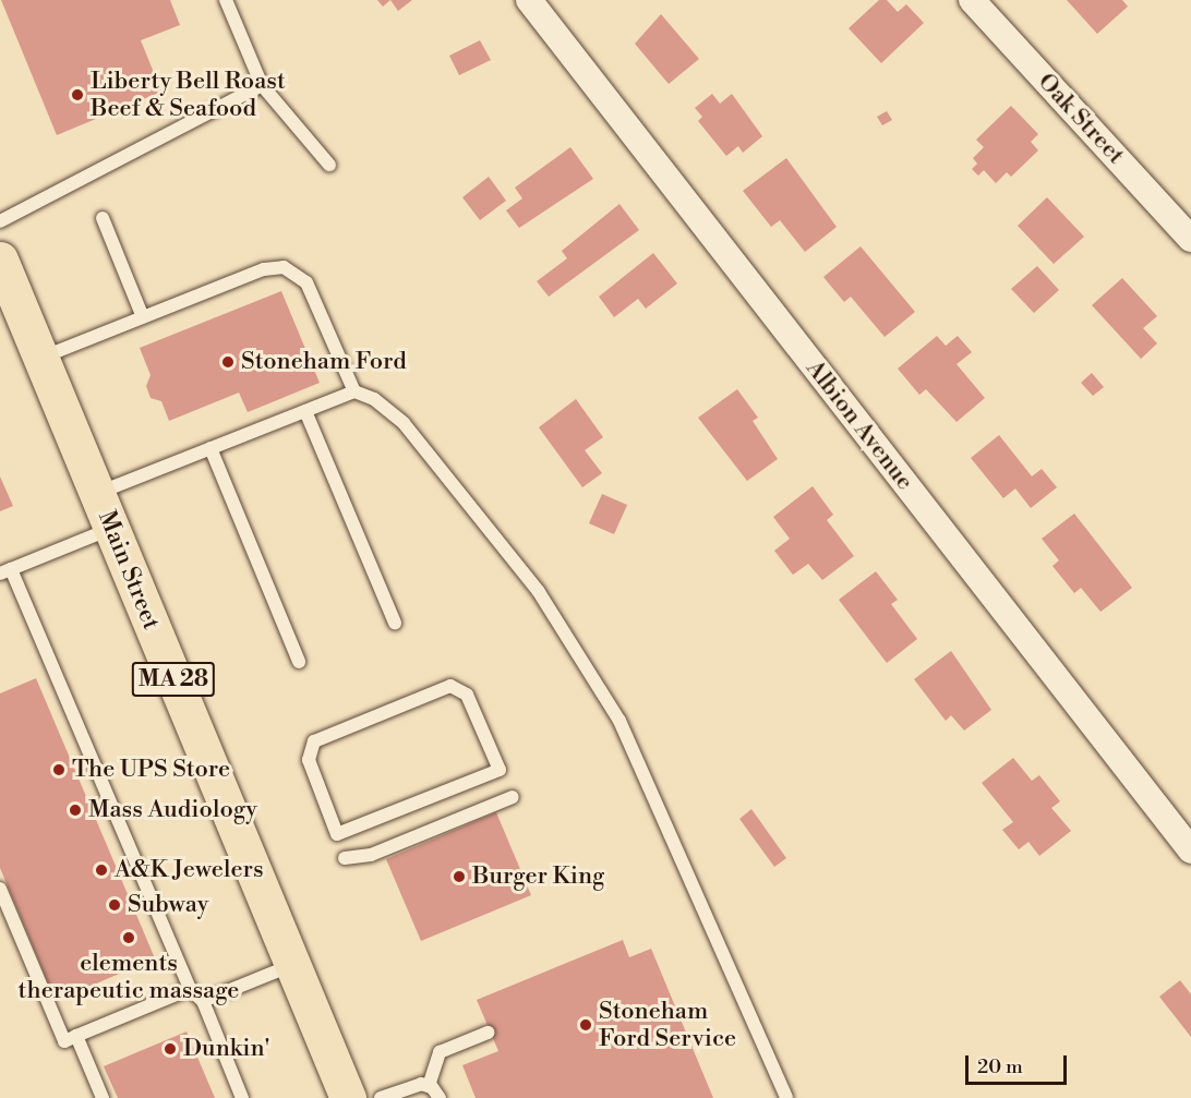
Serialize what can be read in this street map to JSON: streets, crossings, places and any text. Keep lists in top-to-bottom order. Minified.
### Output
{"streets":{"main road":["Main Street","MA 28"],"street":["Oak Street","Albion Avenue"]},"places":["Liberty Bell Roast Beef & Seafood","Stoneham Ford","The UPS Store","Mass Audiology","A&K Jewelers","Burger King","Subway","elements therapeutic massage","Stoneham Ford Service","Dunkin'"],"scale_bar":"20 m"}
